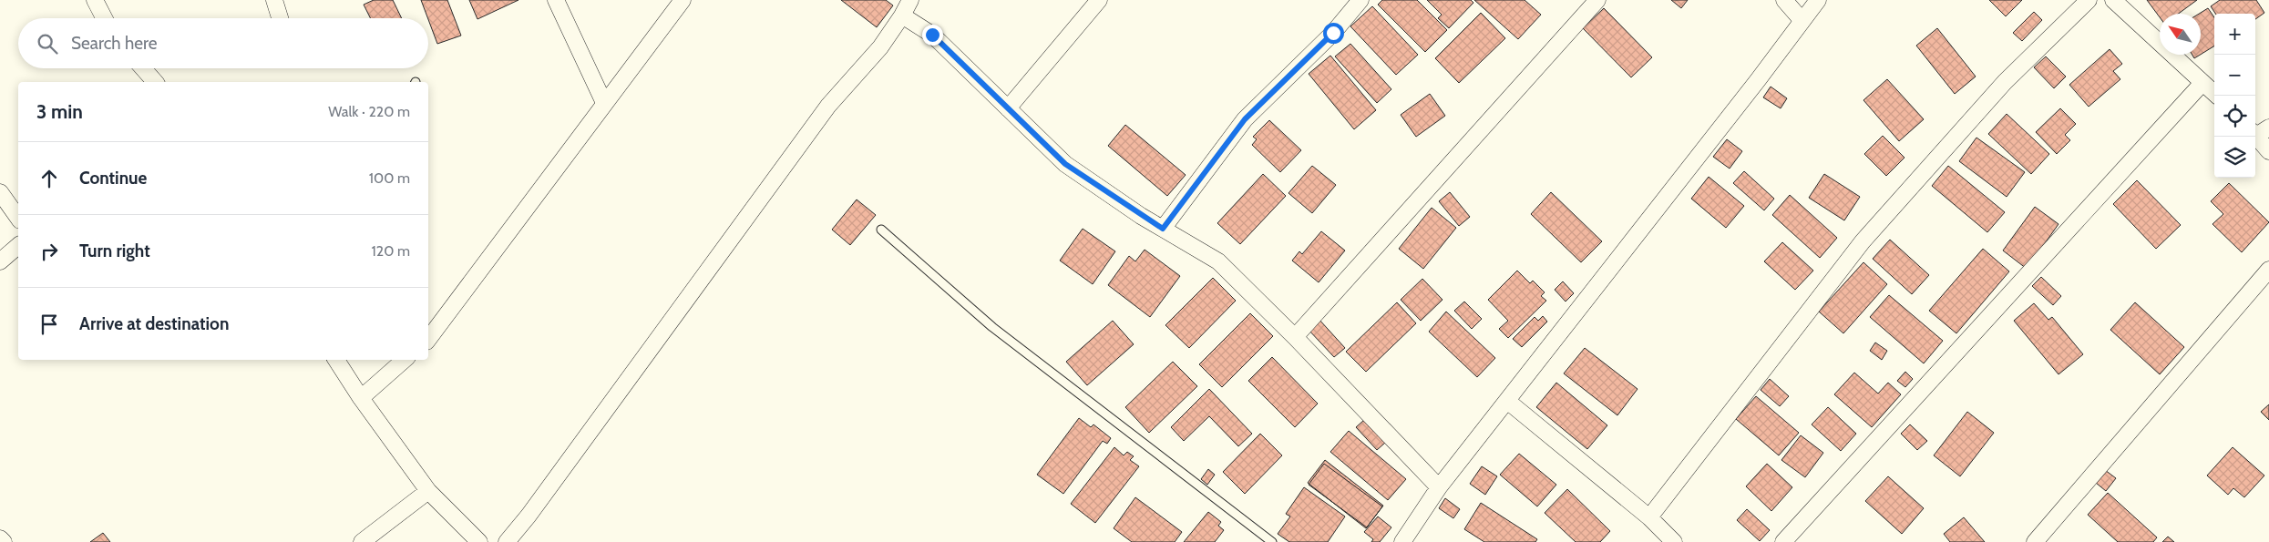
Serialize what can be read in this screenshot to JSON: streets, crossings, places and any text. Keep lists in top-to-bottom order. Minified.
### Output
{"north":"top left","page":{"map_buttons":["+","−"],"search":"Search here","heading":["3 min","Walk · 220 m"],"list":[["Continue","100 m"],["Turn right","120 m"],"Arrive at destination"]}}
